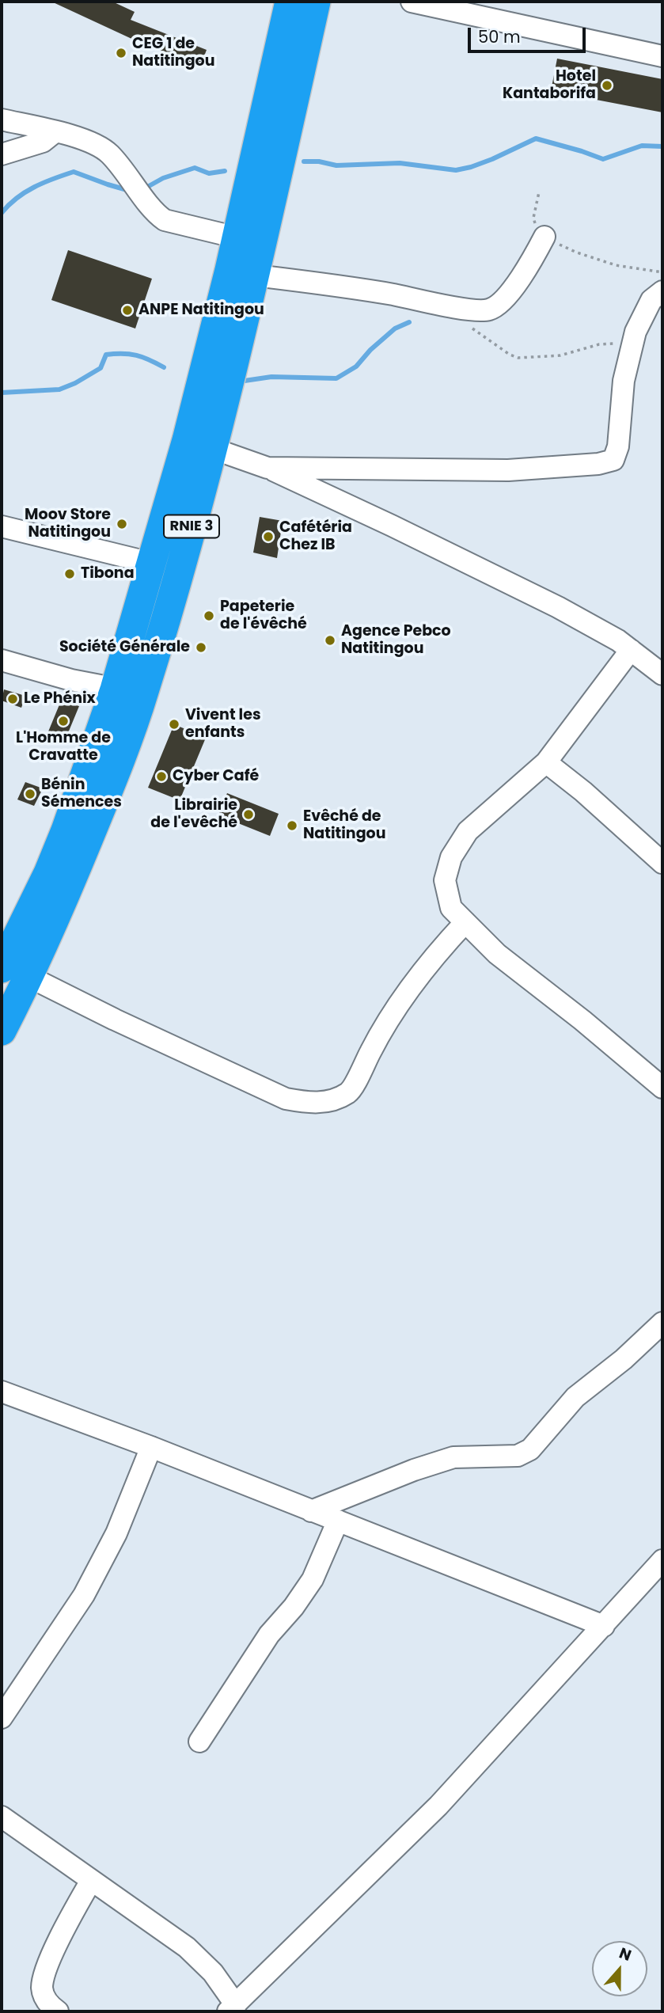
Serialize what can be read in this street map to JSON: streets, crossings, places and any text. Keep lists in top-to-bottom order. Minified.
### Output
{"streets":{"highway":["RNIE 3"]},"places":["CEG 1 de Natitingou","Hotel Kantaborifa","ANPE Natitingou","Moov Store Natitingou","Cafétéria Chez IB","Tibona","Papeterie de l'évêché","Agence Pebco Natitingou","Société Générale","Le Phénix","L'Homme de Cravatte","Vivent les enfants","Cyber Café","Bénin Sémences","Librairie de l'evêché","Evêché de Natitingou"],"scale_bar":"50 m","north":"top"}
